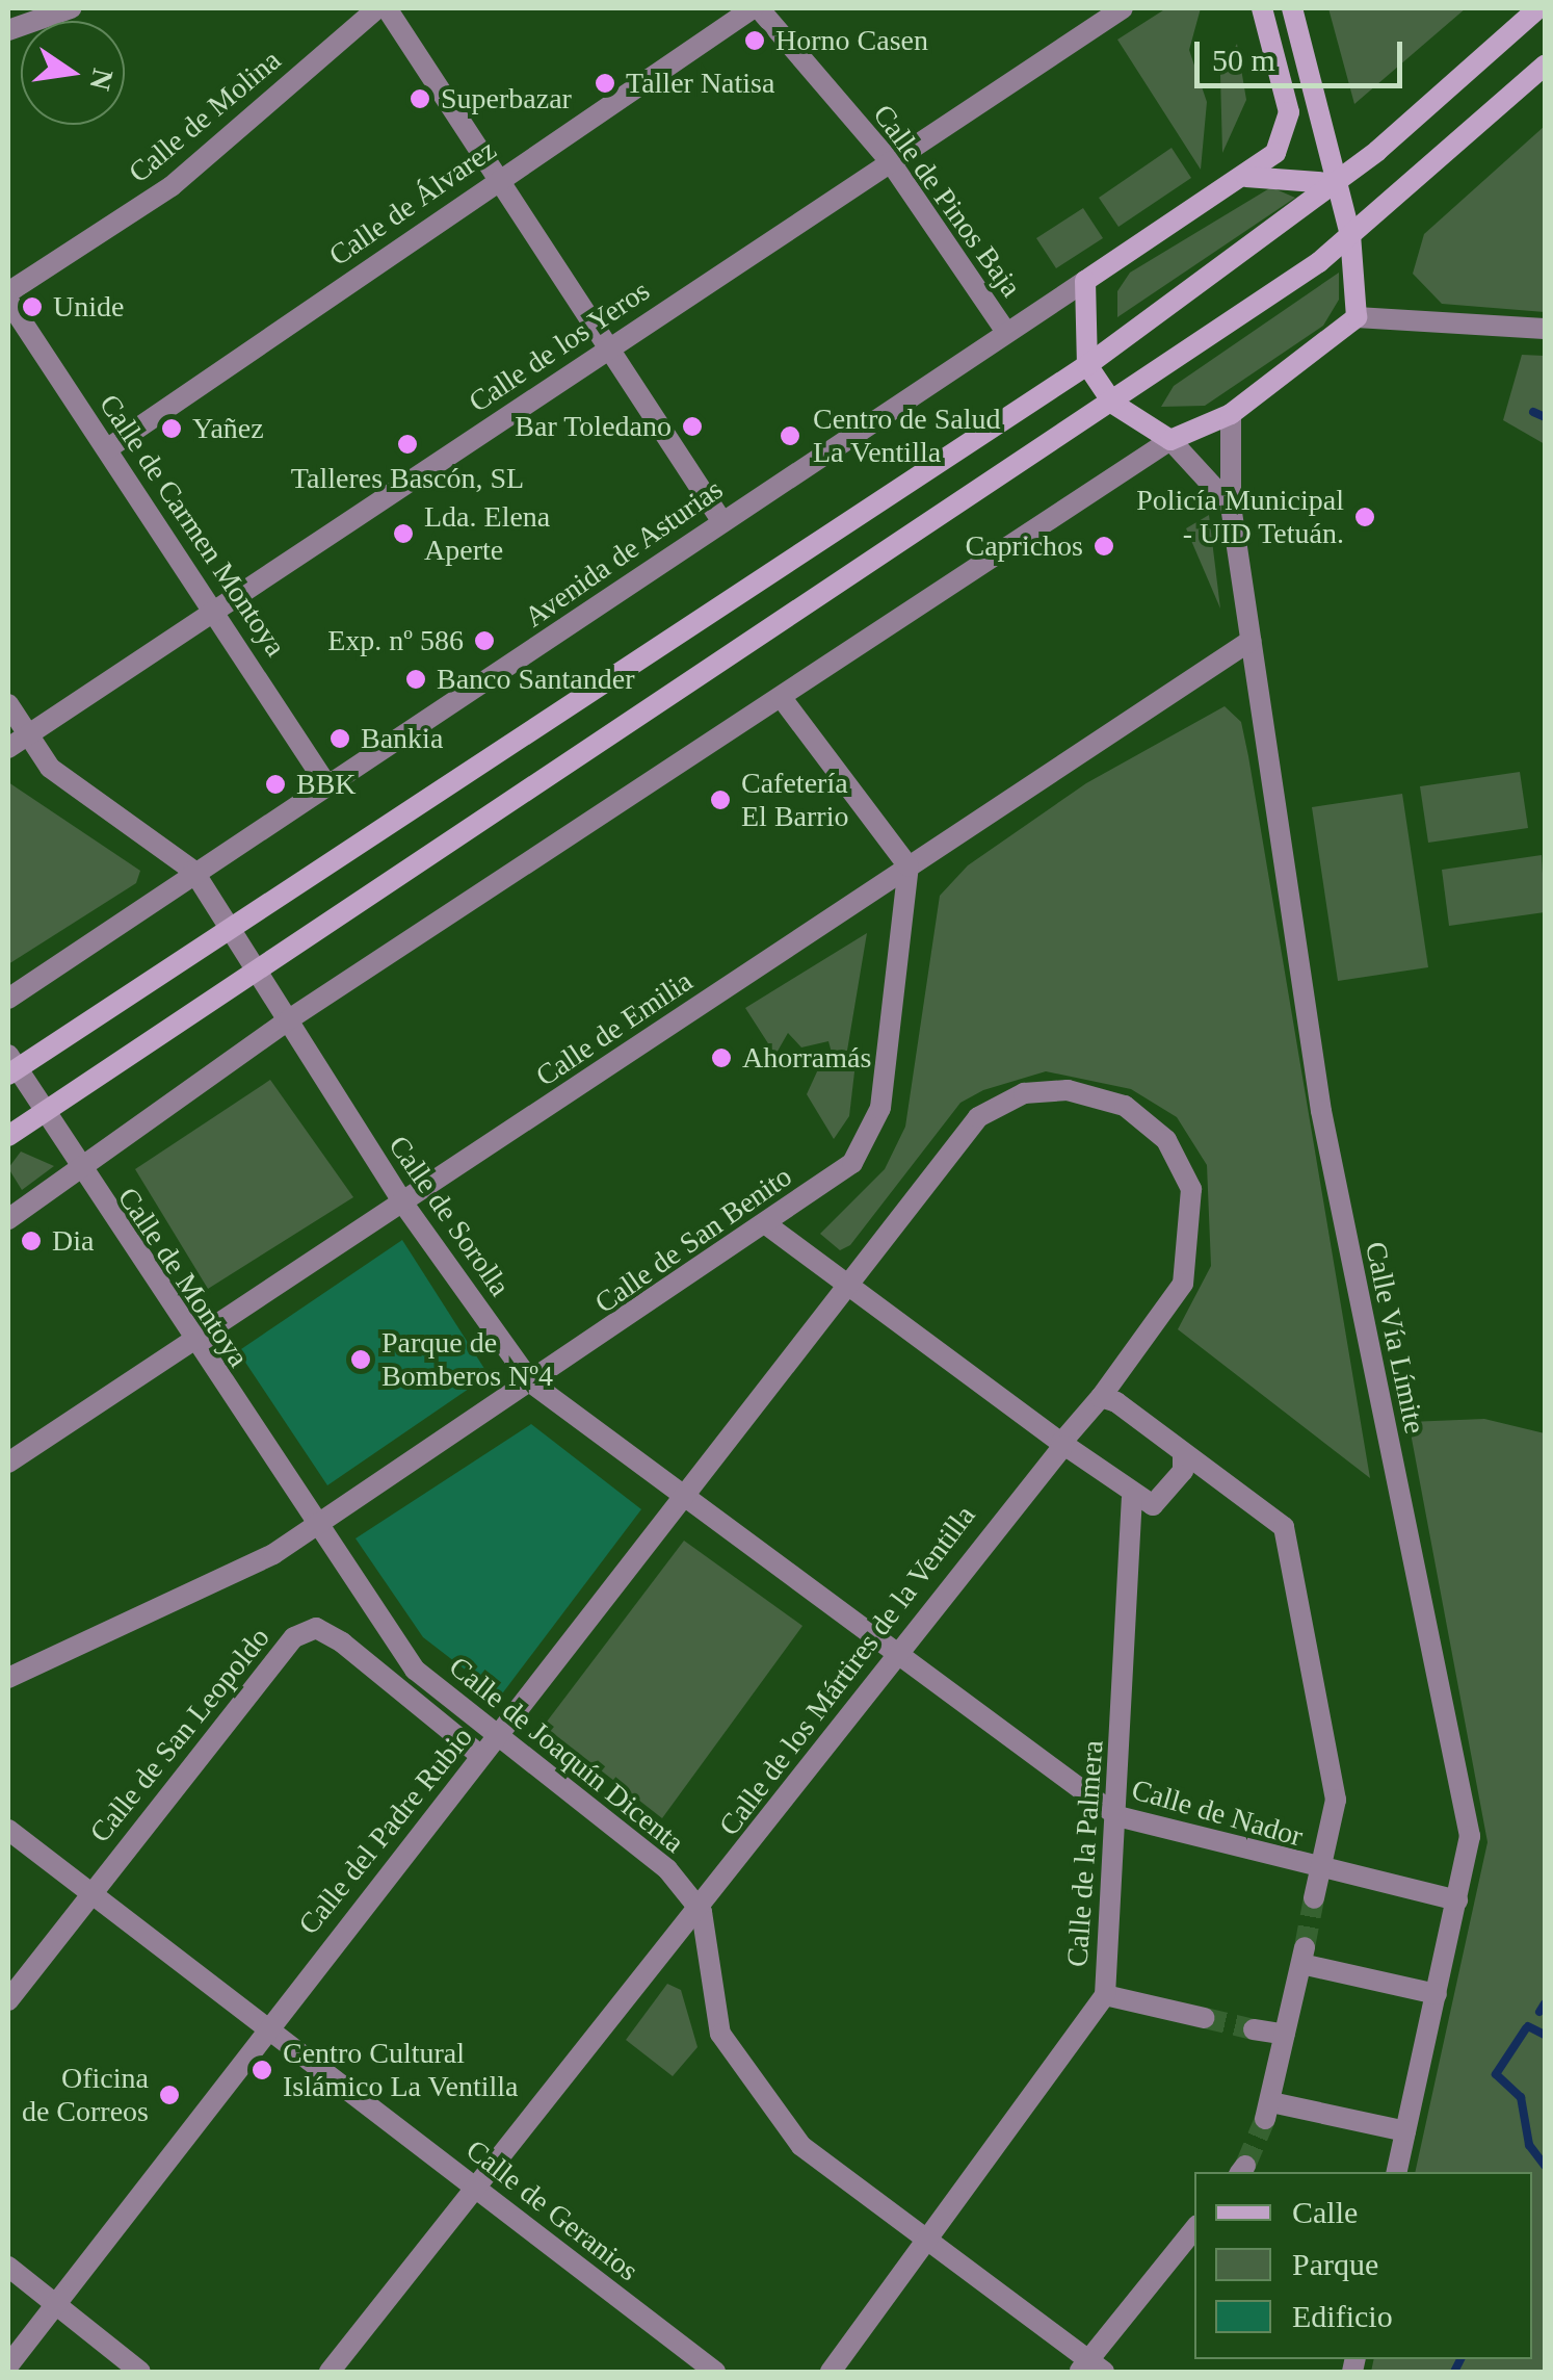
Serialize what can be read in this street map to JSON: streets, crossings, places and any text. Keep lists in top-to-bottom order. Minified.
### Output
{"streets":{"main road":["Avenida de Asturias"],"street":["Calle de Molina","Calle de Pinos Baja","Calle de Álvarez","Calle de los Yeros","Calle de Carmen Montoya","Calle de Emilia","Calle de Sorolla","Calle de San Benito","Calle de Montoya","Calle Vía Límite","Calle de los Mártires de la Ventilla","Calle de San Leopoldo","Calle de Joaquín Dicenta","Calle de Nador","Calle del Padre Rubio","Calle de la Palmera","Calle de Geranios"]},"crossings":[["Calle de Molina","Calle de Carmen Montoya"],["Calle de Pinos Baja","Calle de Álvarez"],["Calle de Pinos Baja","Calle de los Yeros"],["Calle de Pinos Baja","Avenida de Asturias"],["Calle de Álvarez","Calle de Carmen Montoya"],["Calle de los Yeros","Calle de Carmen Montoya"],["Calle de Carmen Montoya","Avenida de Asturias"],["Calle de Emilia","Calle de Sorolla"],["Calle de Emilia","Calle de San Benito"],["Calle de Emilia","Calle de Montoya"],["Calle de Emilia","Calle Vía Límite"],["Calle de Sorolla","Calle de San Benito"],["Calle de Sorolla","Calle de Nador"],["Calle de Sorolla","Calle del Padre Rubio"],["Calle de San Benito","Calle de Montoya"],["Calle de San Benito","Calle de Joaquín Dicenta"],["Calle de Montoya","Calle de Joaquín Dicenta"],["Calle Vía Límite","Calle de Nador"],["Calle de los Mártires de la Ventilla","Calle de Joaquín Dicenta"],["Calle de los Mártires de la Ventilla","Calle de Nador"],["Calle de los Mártires de la Ventilla","Calle del Padre Rubio"],["Calle de los Mártires de la Ventilla","Calle de Geranios"],["Calle de San Leopoldo","Calle del Padre Rubio"],["Calle de San Leopoldo","Calle de Geranios"],["Calle de Joaquín Dicenta","Calle del Padre Rubio"],["Calle de Nador","Calle del Padre Rubio"],["Calle de Nador","Calle de la Palmera"],["Calle del Padre Rubio","Calle de Geranios"]],"places":["Horno Casen","Taller Natisa","Superbazar","Unide","Bar Toledano","Yañez","Centro de Salud La Ventilla","Talleres Bascón, SL","Policía Municipal - UID Tetuán.","Lda. Elena Aperte","Caprichos","Exp. nº 586","Banco Santander","Bankia","BBK","Cafetería El Barrio","Ahorramás","Dia","Parque de Bomberos Nº4","Centro Cultural Islámico La Ventilla","Oficina de Correos"],"legend":["Calle","Parque","Edificio"],"scale_bar":"50 m","north":"right"}
